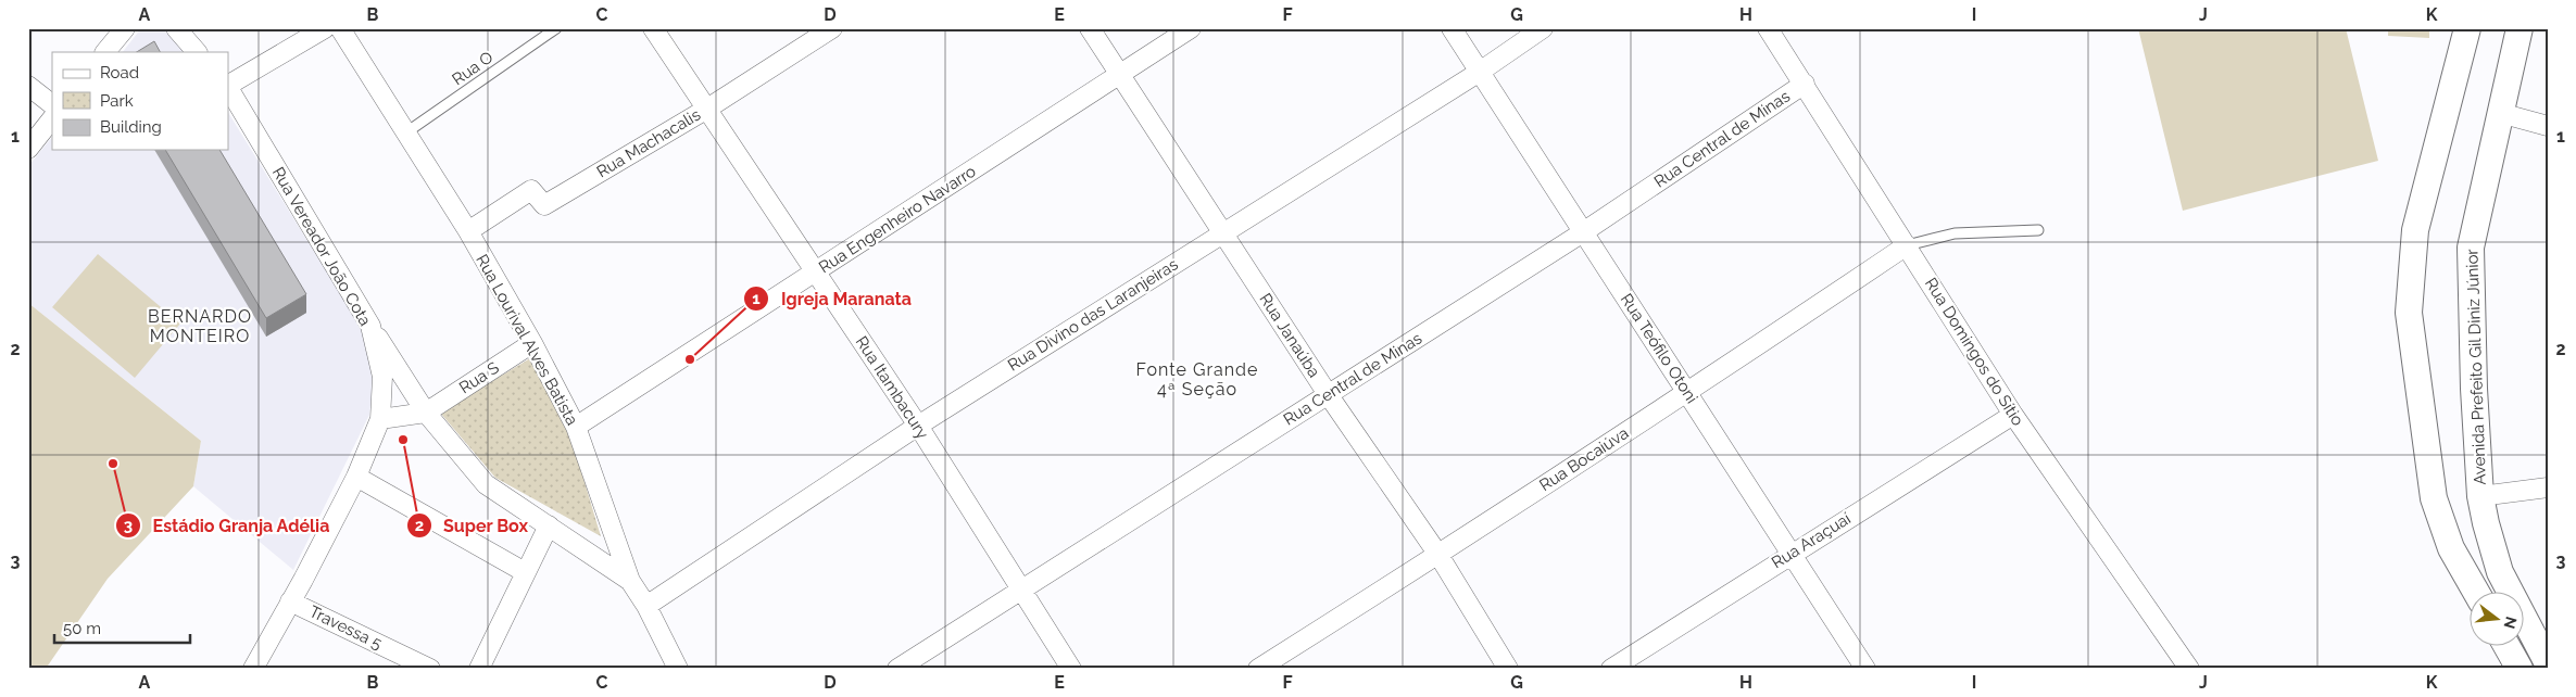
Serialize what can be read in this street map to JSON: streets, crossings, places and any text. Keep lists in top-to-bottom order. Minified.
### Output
{"streets":{"street":["Rua Central de Minas","Rua Machacalis","Rua Engenheiro Navarro","Rua Vereador João Cota","Rua Divino das Laranjeiras","Rua Janaúba","Rua Lourival Alves Batista","Rua Teófilo Otoni","Rua Domingos do Sítio","Avenida Prefeito Gil Diniz Júnior","Rua S","Rua Itambacury","Rua Bocaiúva","Rua Araçuaí","Travessa 5"],"lane":["Rua O"]},"crossings":[["Rua O","Rua Lourival Alves Batista"],["Rua Central de Minas","Rua Janaúba"],["Rua Central de Minas","Rua Teófilo Otoni"],["Rua Central de Minas","Rua Domingos do Sítio"],["Rua Central de Minas","Rua Itambacury"],["Rua Machacalis","Rua Lourival Alves Batista"],["Rua Machacalis","Rua Itambacury"],["Rua Engenheiro Navarro","Rua Janaúba"],["Rua Engenheiro Navarro","Rua Lourival Alves Batista"],["Rua Engenheiro Navarro","Rua Itambacury"],["Rua Vereador João Cota","Travessa 5"],["Rua Divino das Laranjeiras","Rua Janaúba"],["Rua Divino das Laranjeiras","Rua Lourival Alves Batista"],["Rua Divino das Laranjeiras","Rua Teófilo Otoni"],["Rua Divino das Laranjeiras","Rua Itambacury"],["Rua Janaúba","Rua Bocaiúva"],["Rua Lourival Alves Batista","Rua S"],["Rua Teófilo Otoni","Rua Bocaiúva"],["Rua Teófilo Otoni","Rua Araçuaí"],["Rua Domingos do Sítio","Rua Bocaiúva"],["Rua Domingos do Sítio","Rua Araçuaí"]],"districts":["BERNARDO MONTEIRO","Fonte Grande 4ª Seção"],"places":["Igreja Maranata","Super Box","Estádio Granja Adélia"],"legend":["Road","Park","Building"],"scale_bar":"50 m","north":"right","grid":{"columns":["A","B","C","D","E","F","G","H","I","J","K"],"rows":["1","2","3"]}}
